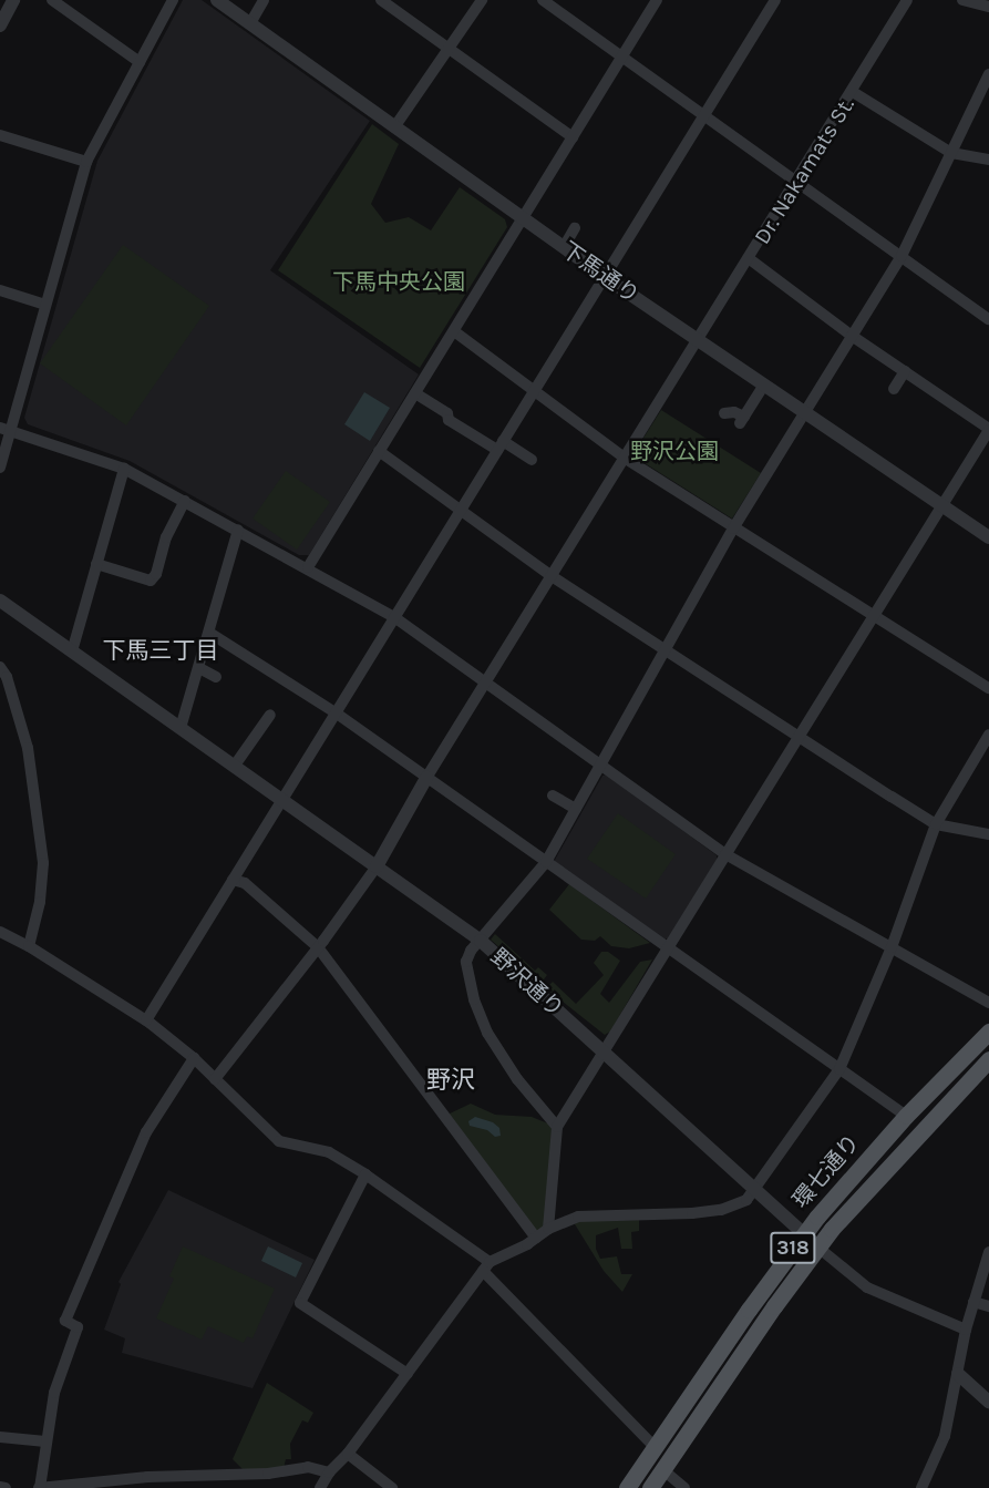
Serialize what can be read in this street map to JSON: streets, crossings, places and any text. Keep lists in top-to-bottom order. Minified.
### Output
{"streets":{"main road":["環七通り","318"],"street":["Dr. Nakamats St.","下馬通り","野沢通り"]},"crossings":[["Dr. Nakamats St.","下馬通り"],["野沢通り","環七通り"]],"districts":["下馬三丁目","野沢"],"parks":["下馬中央公園","野沢公園"]}
